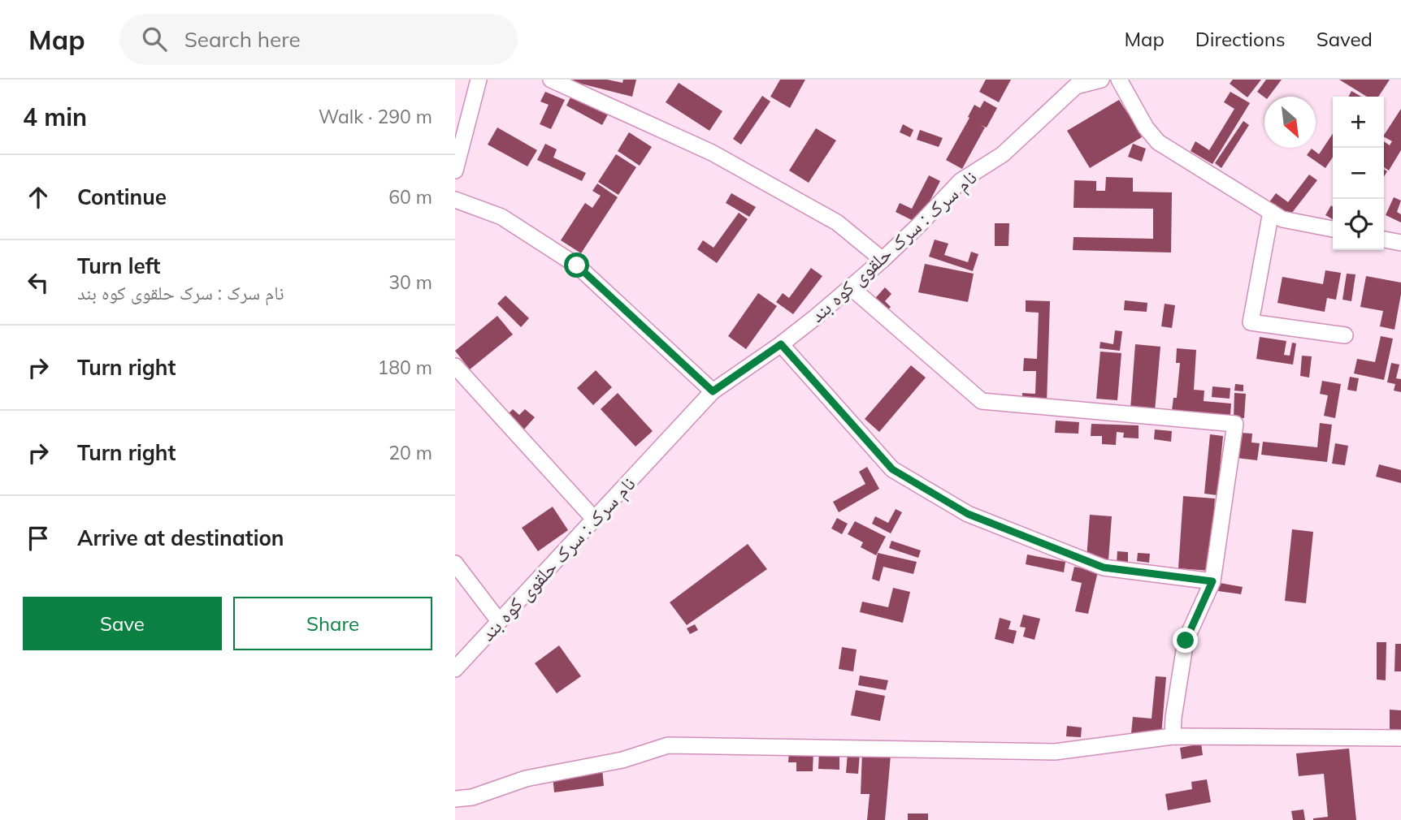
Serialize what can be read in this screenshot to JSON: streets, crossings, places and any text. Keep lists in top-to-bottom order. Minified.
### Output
{"streets":{"street":["نام سرک : سرک حلقوی کوه بند"]},"north":"bottom right","page":{"header":"Map","search":"Search here","nav":["Map","Directions","Saved"],"heading":["4 min","Walk · 290 m"],"map_buttons":["+","−"],"list":[["Continue","60 m"],["Turn left","نام سرک : سرک حلقوی کوه بند","30 m"],["Turn right","180 m"],["Turn right","20 m"],"Arrive at destination"],"buttons":["Save","Share"]}}
